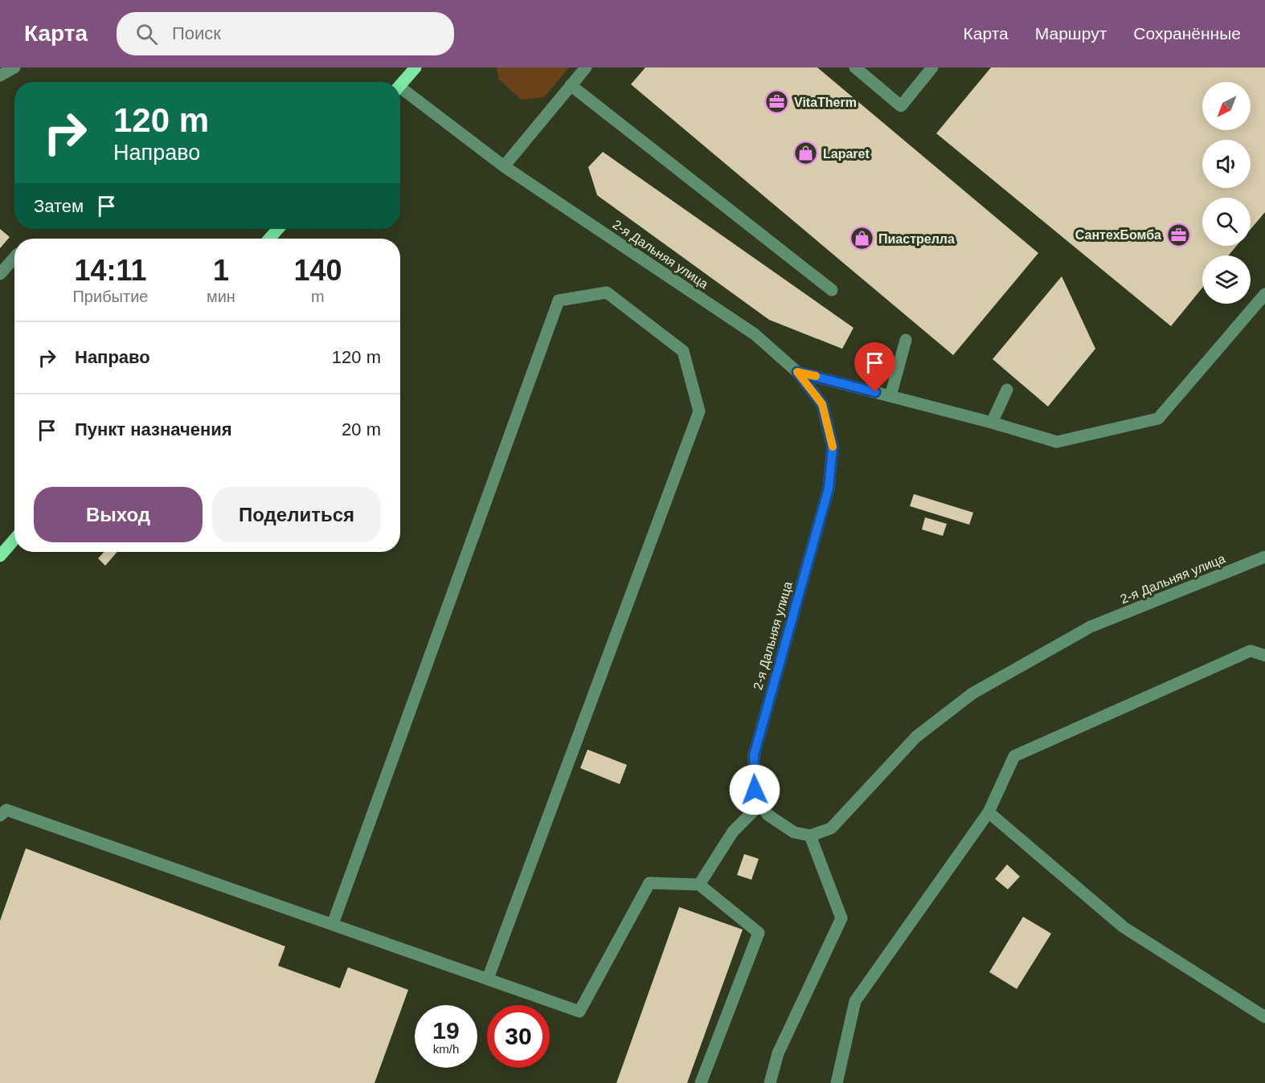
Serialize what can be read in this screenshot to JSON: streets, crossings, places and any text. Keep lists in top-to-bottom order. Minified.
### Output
{"streets":{"street":["2-я Дальняя улица"]},"places":{"office":["VitaTherm","СантехБомба"],"shop":["Laparet","Пиастрелла"]},"north":"bottom left","page":{"header":"Карта","search":"Поиск","nav":["Карта","Маршрут","Сохранённые"],"turn":["120 m","Направо"],"then":"Затем","eta":["14:11","Прибытие","1","мин","140","m"],"list":[{"name":"Направо","value":"120 m"},{"name":"Пункт назначения","value":"20 m"}],"buttons":["Выход","Поделиться"],"speed":"19 km/h","limit":"30"}}
